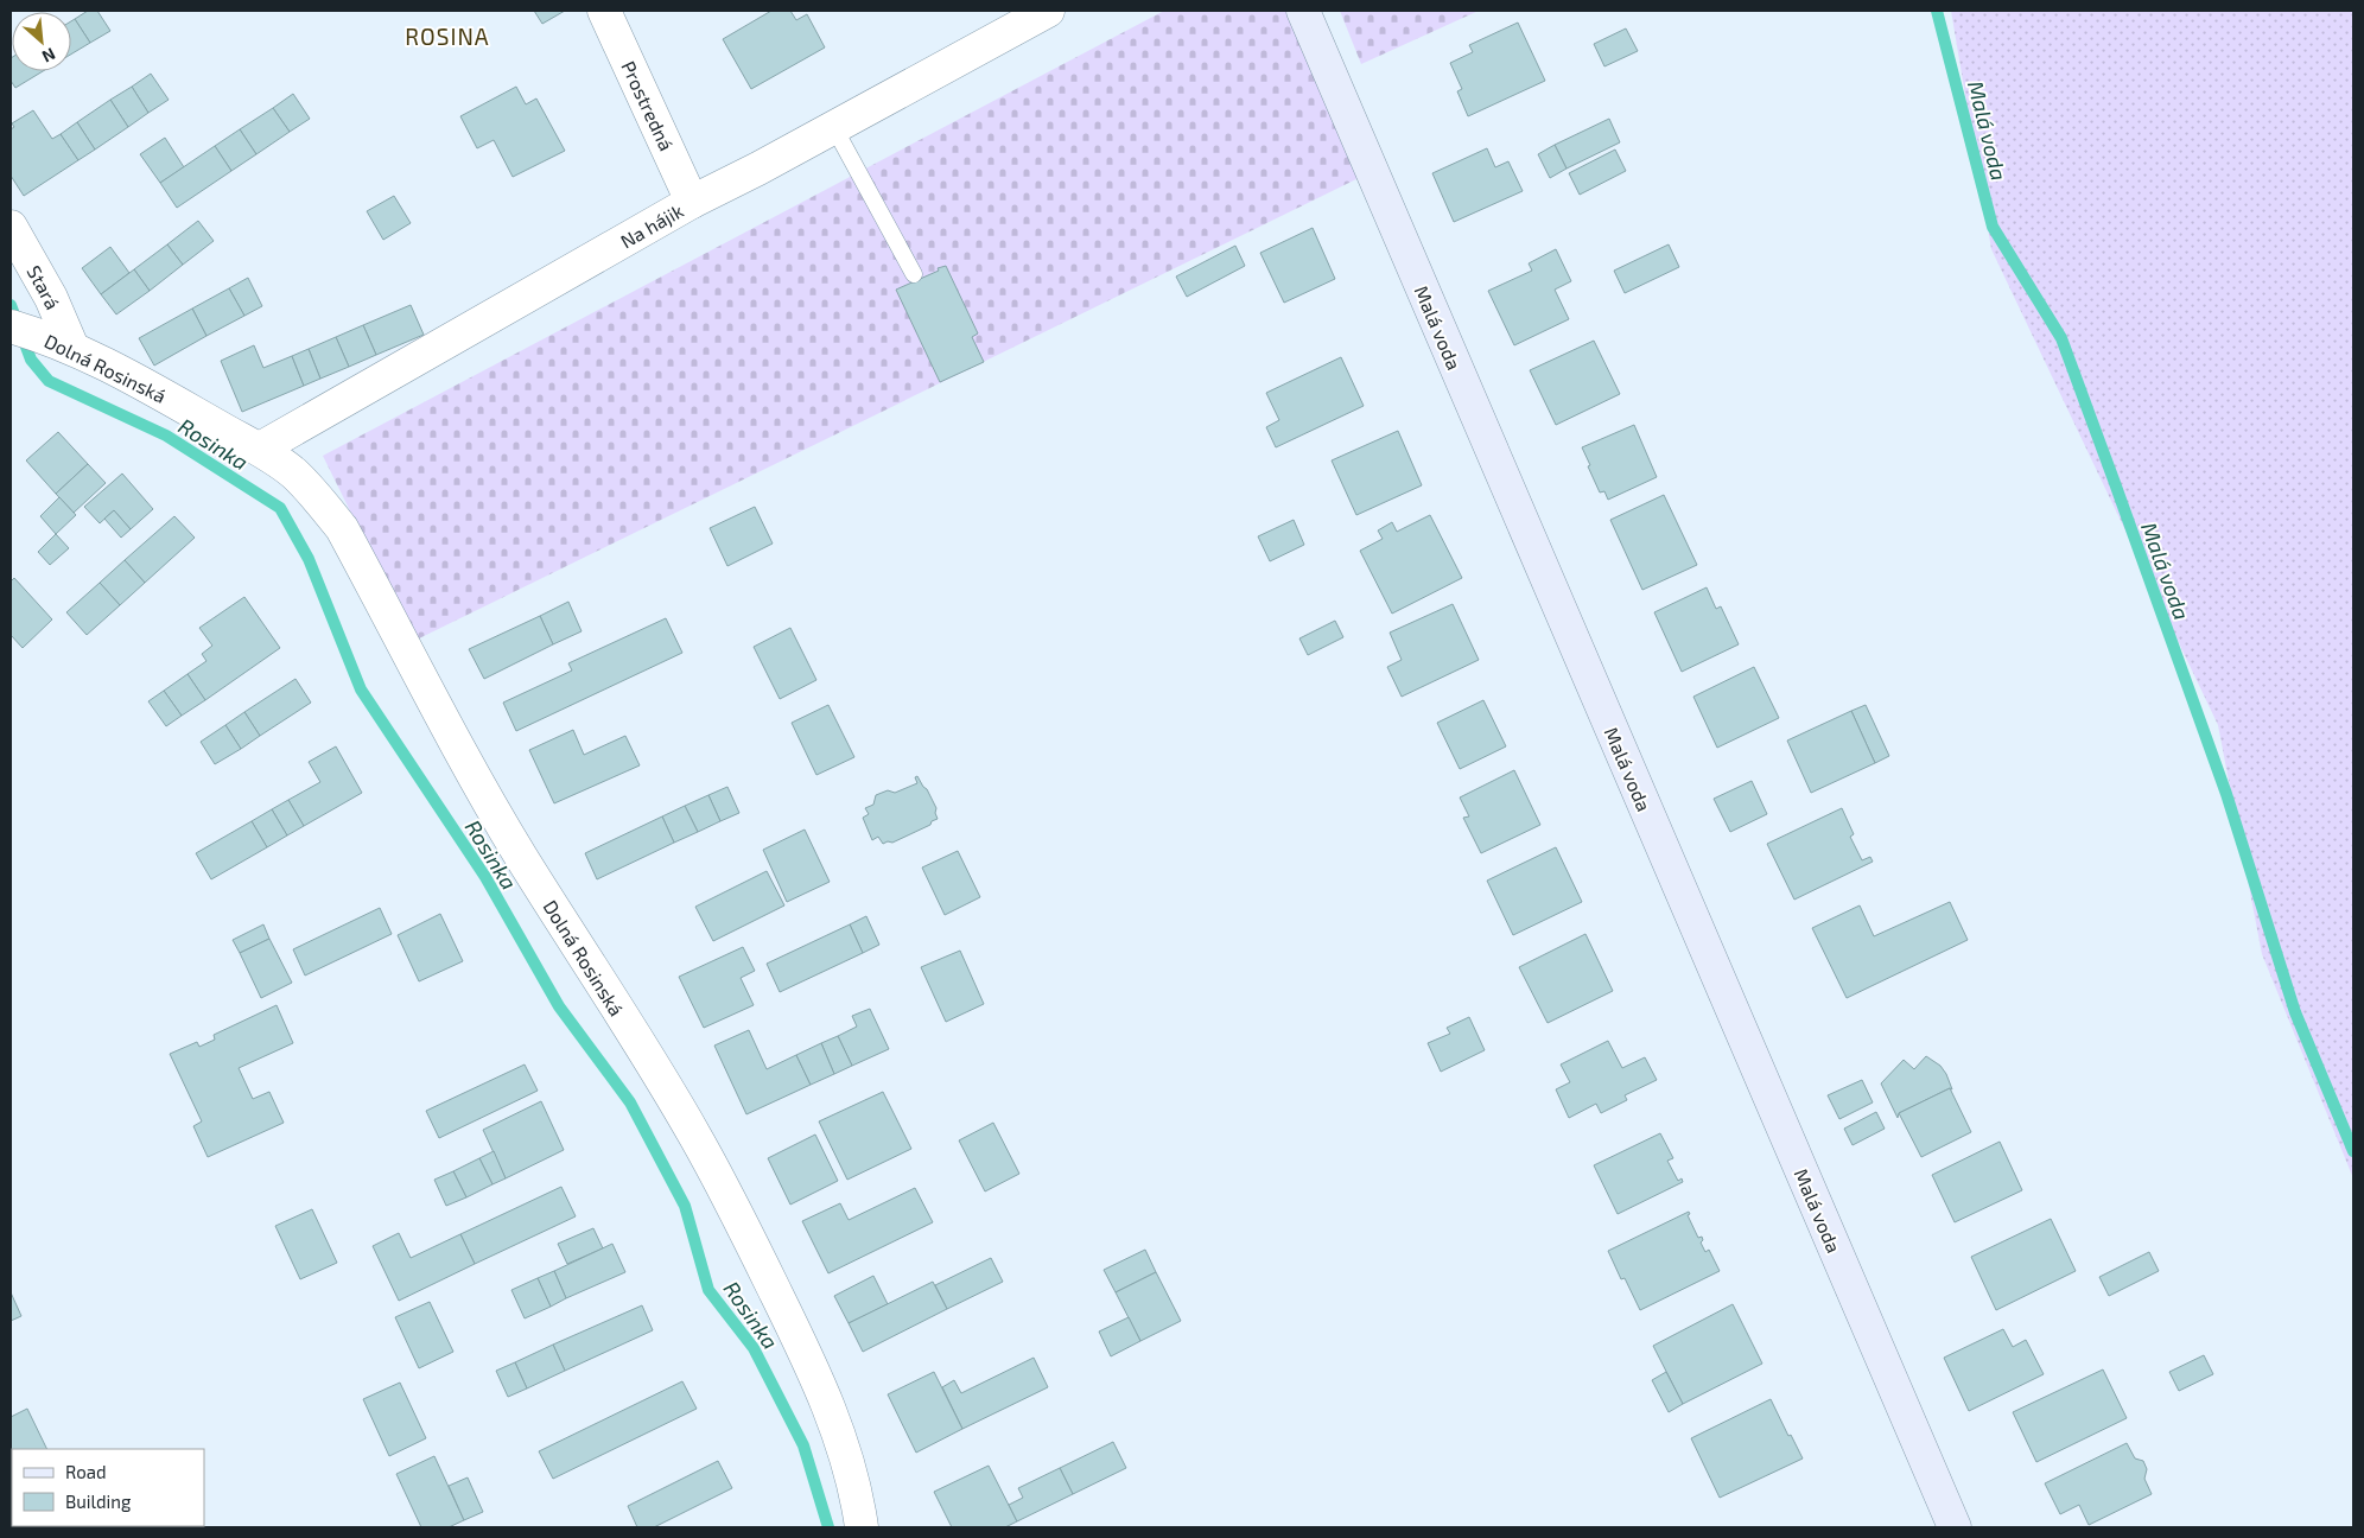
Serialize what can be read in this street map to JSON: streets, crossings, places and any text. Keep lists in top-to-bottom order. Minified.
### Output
{"streets":{"street":["Prostredná","Na hájik","Stará","Malá voda","Dolná Rosinská"]},"crossings":[["Prostredná","Na hájik"],["Na hájik","Dolná Rosinská"],["Stará","Dolná Rosinská"]],"districts":["ROSINA"],"water":["Malá voda","Rosinka"],"legend":["Road","Building"],"north":"bottom right"}
